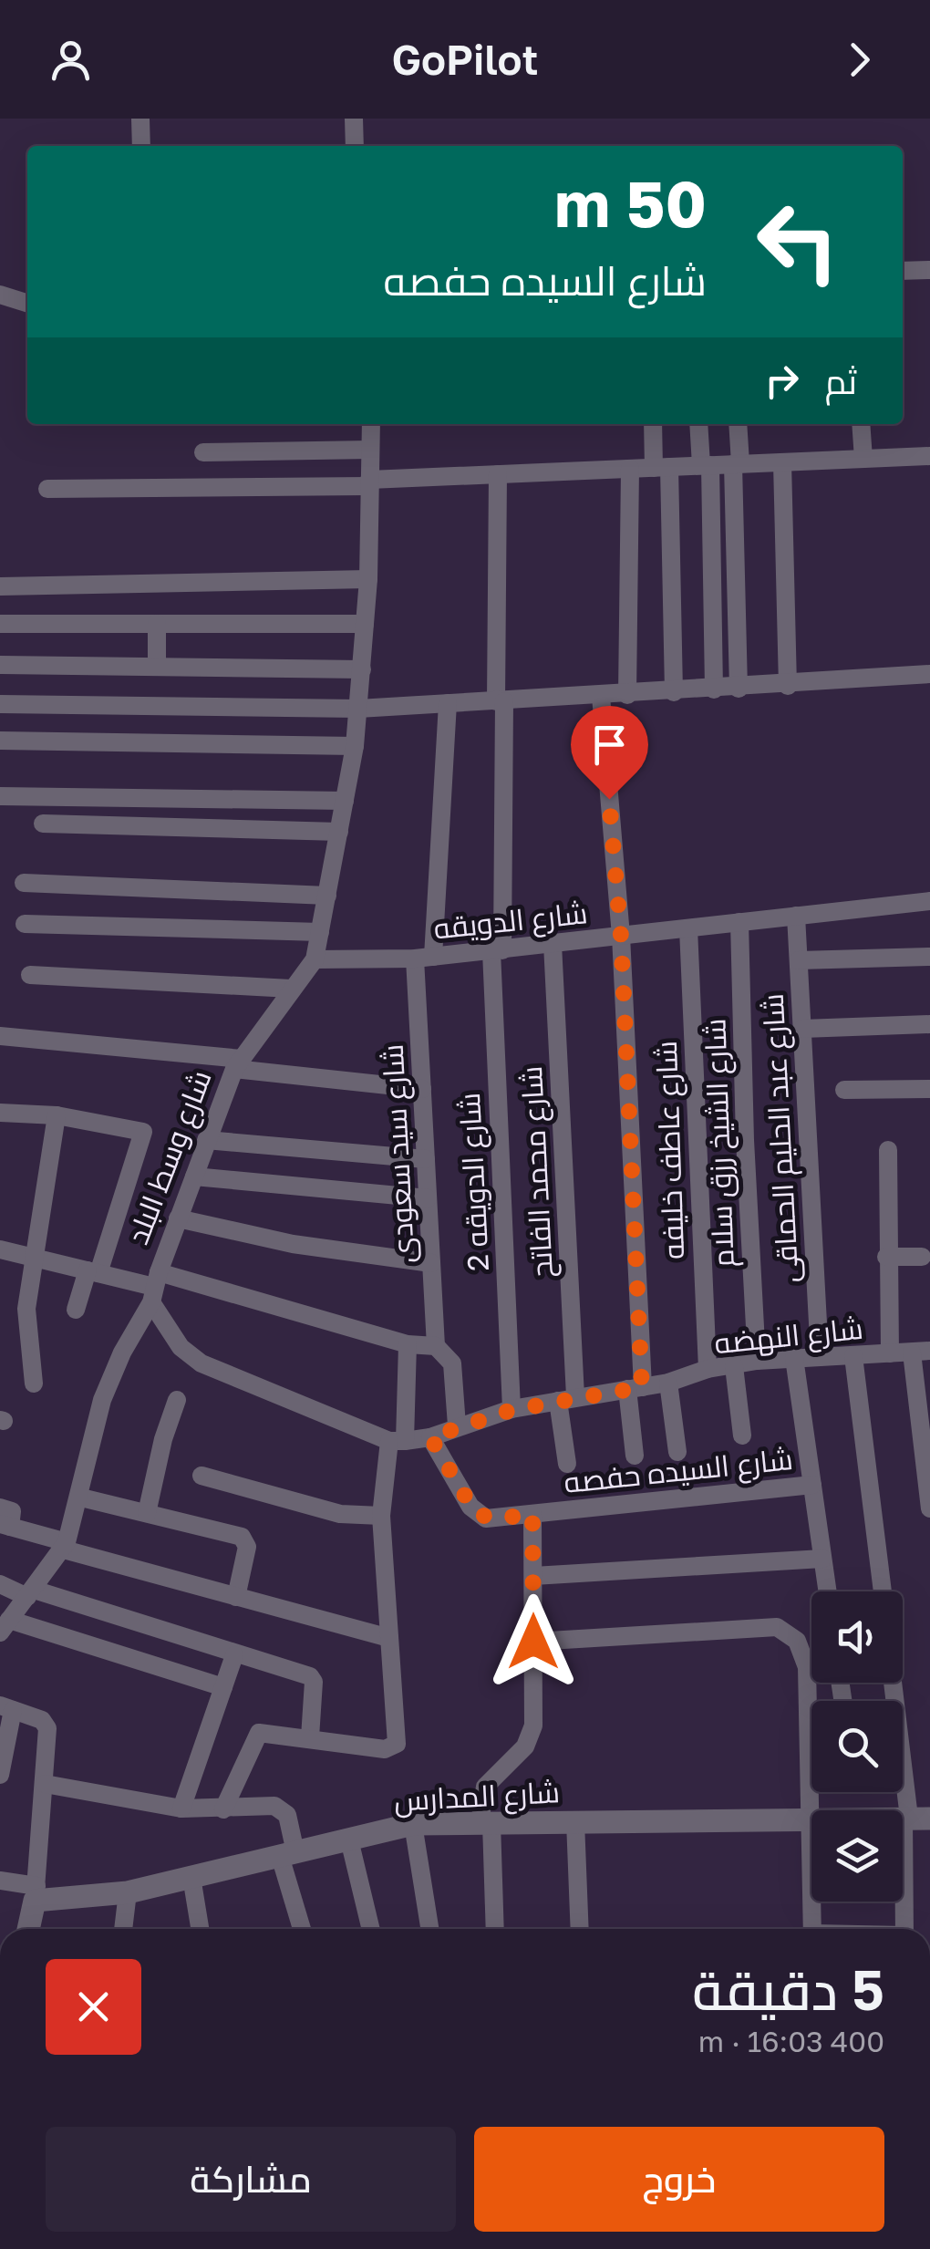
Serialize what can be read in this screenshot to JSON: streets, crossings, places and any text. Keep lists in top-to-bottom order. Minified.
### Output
{"streets":{"street":["شارع الدويقه","شارع عبد الحليم الحماقى","شارع الشيخ رزق سلام","شارع عاطف خليفه","شارع سيد سعودى","شارع وسط البلد","شارع محمد الفاتح","شارع الدويقه 2","شارع النهضه","شارع السيده حفصه","شارع المدارس"]},"crossings":[["شارع الدويقه","شارع عبد الحليم الحماقى"],["شارع الدويقه","شارع الشيخ رزق سلام"],["شارع الدويقه","شارع عاطف خليفه"],["شارع الدويقه","شارع سيد سعودى"],["شارع الدويقه","شارع وسط البلد"],["شارع الدويقه","شارع محمد الفاتح"],["شارع الدويقه","شارع الدويقه 2"],["شارع عبد الحليم الحماقى","شارع النهضه"],["شارع الشيخ رزق سلام","شارع النهضه"],["شارع عاطف خليفه","شارع النهضه"],["شارع محمد الفاتح","شارع النهضه"],["شارع الدويقه 2","شارع النهضه"],["شارع النهضه","شارع السيده حفصه"]],"page":{"header":"GoPilot","turn":["50 m","شارع السيده حفصه"],"then":"ثم","heading":["5 دقيقة","400 m · 16:03"],"buttons":["خروج","مشاركة"]}}
